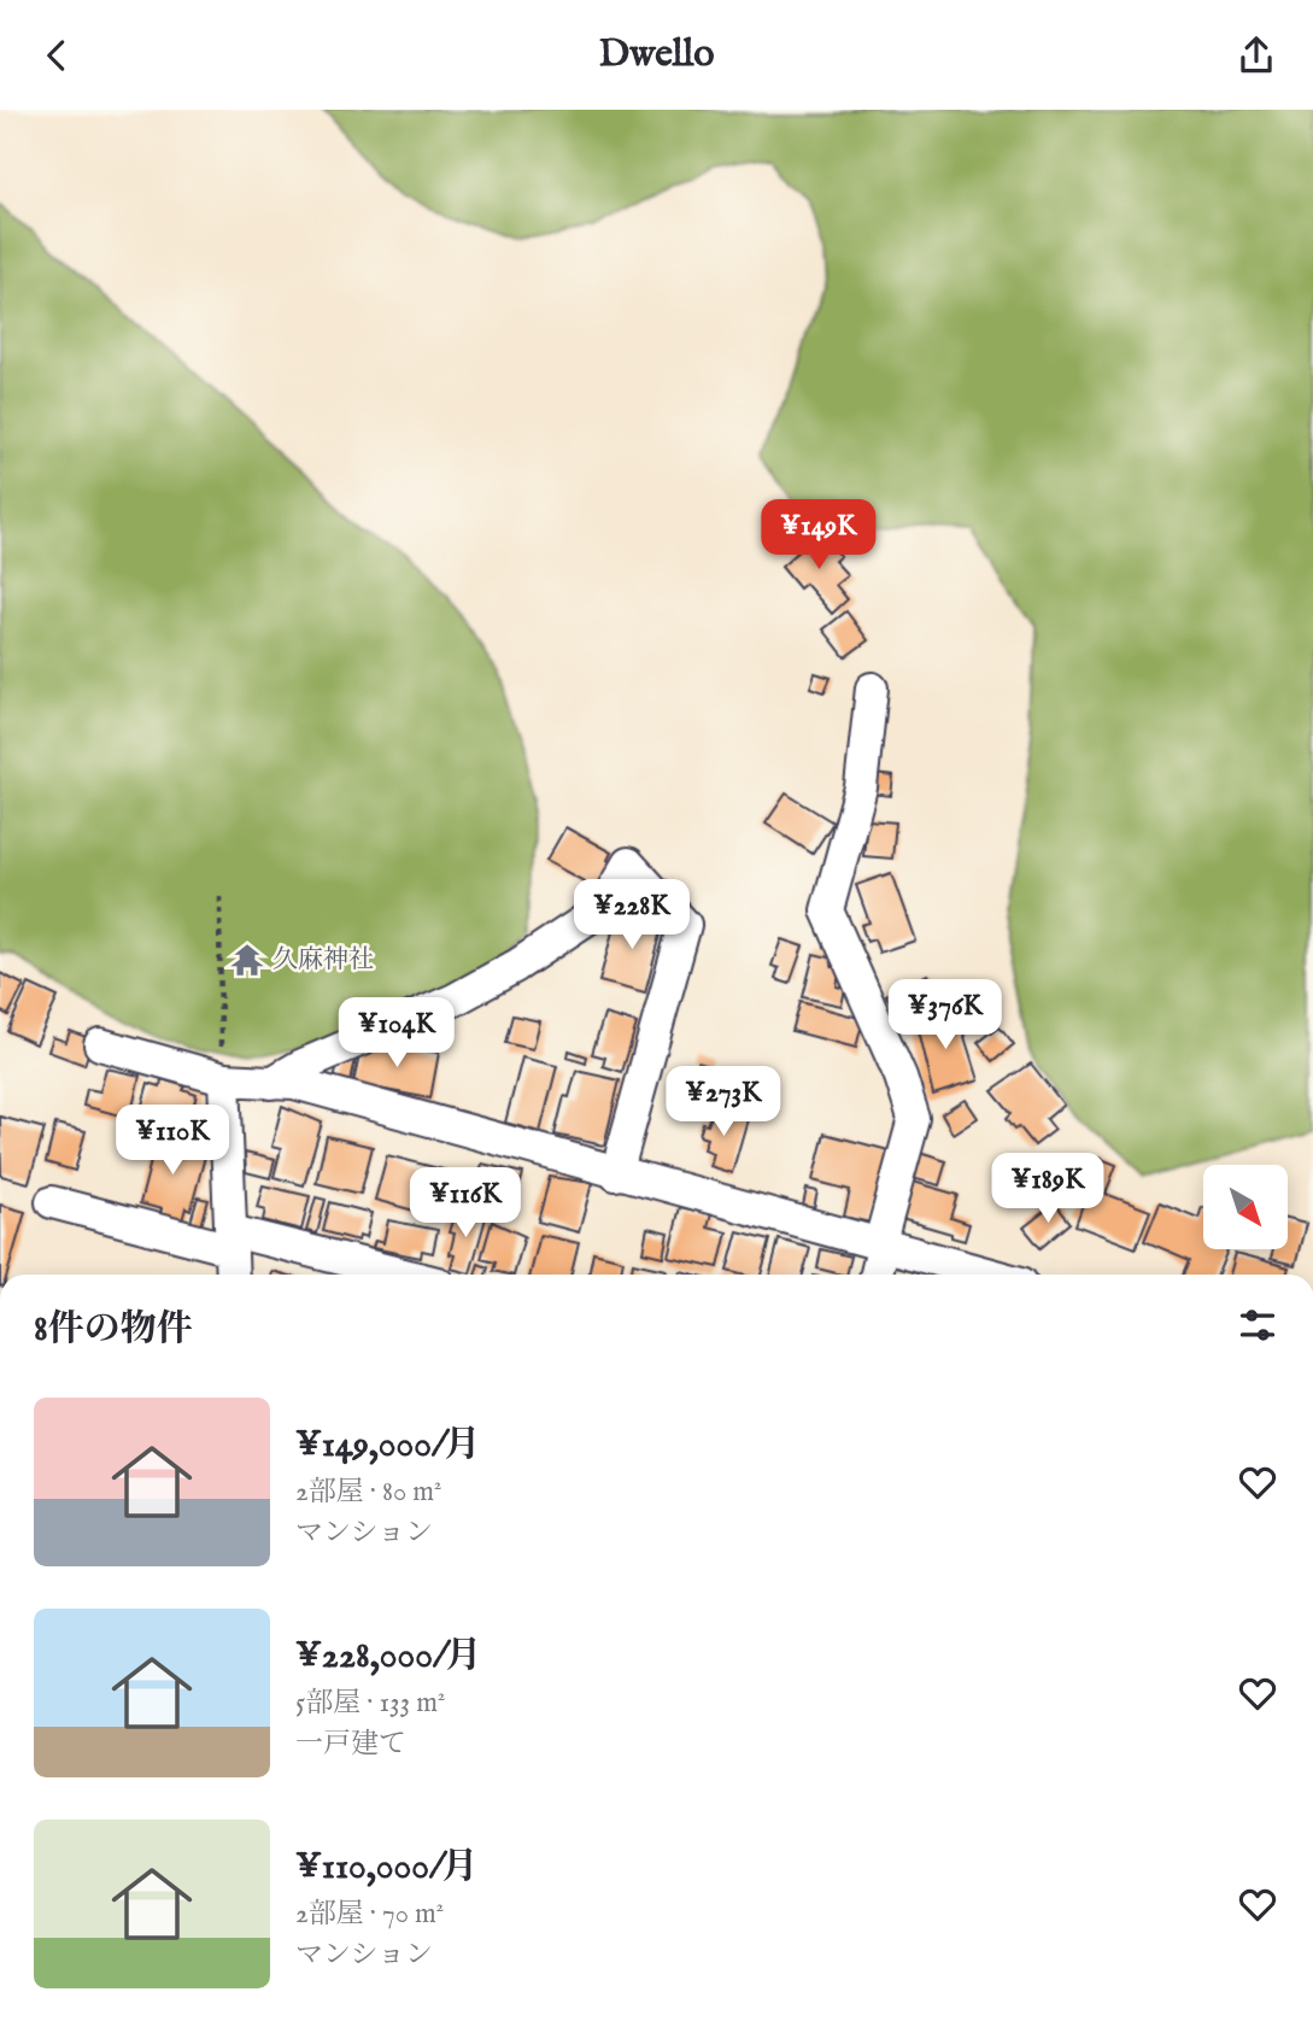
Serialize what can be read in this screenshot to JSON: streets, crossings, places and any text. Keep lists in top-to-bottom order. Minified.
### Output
{"places":{"temple":["久麻神社"]},"north":"bottom right","page":{"header":"Dwello","price":["¥149K","¥228K","¥376K","¥104K","¥273K","¥110K","¥189K","¥116K"],"heading":"8件の物件","list":[{"name":"¥149,000/月","note":"2部屋 · 80 m² · マンション"},{"name":"¥228,000/月","note":"5部屋 · 133 m² · 一戸建て"},{"name":"¥110,000/月","note":"2部屋 · 70 m² · マンション"}]}}
